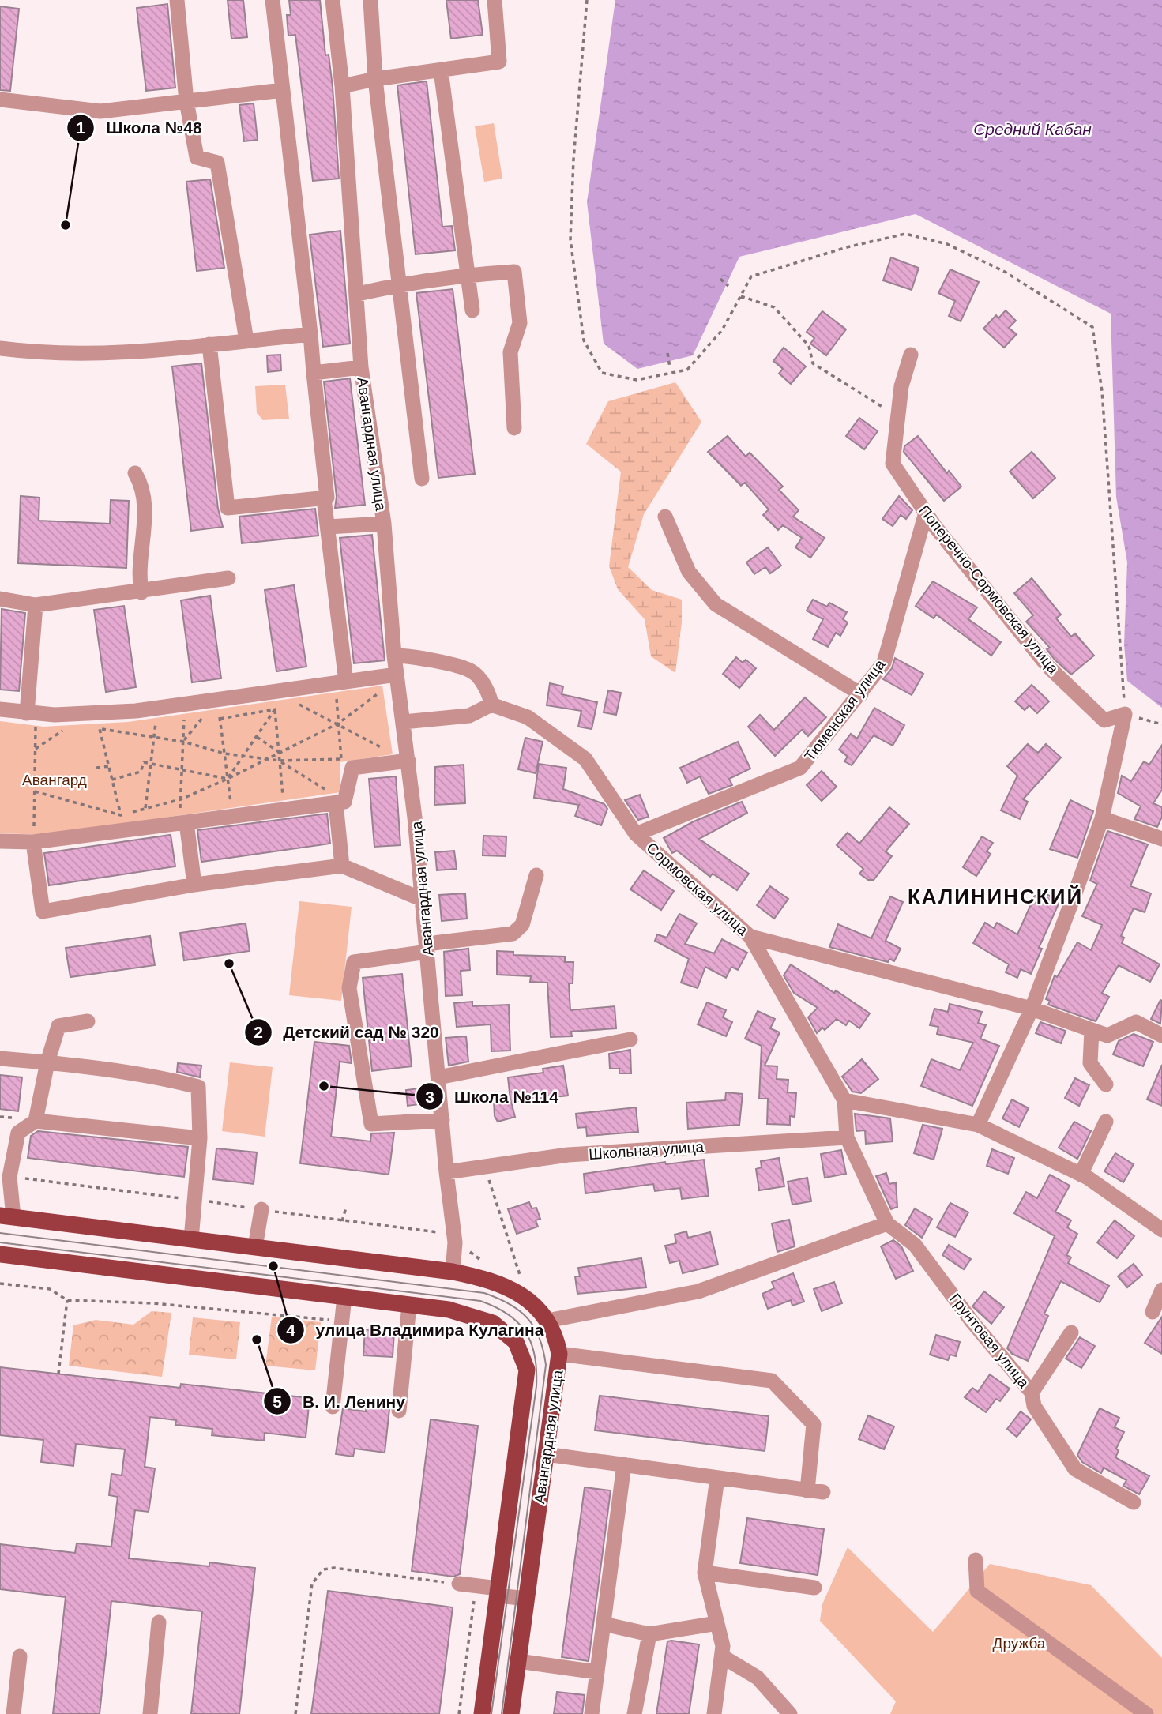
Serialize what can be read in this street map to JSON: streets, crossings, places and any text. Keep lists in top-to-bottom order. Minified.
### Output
{"streets":{"main road":["Авангардная улица"],"street":["Поперечно-Сормовская улица","Тюменская улица","Сормовская улица","Школьная улица","Грунтовая улица"]},"crossings":[["Авангардная улица","Школьная улица"],["Поперечно-Сормовская улица","Тюменская улица"],["Тюменская улица","Сормовская улица"],["Сормовская улица","Грунтовая улица"],["Школьная улица","Грунтовая улица"]],"districts":["КАЛИНИНСКИЙ"],"water":["Средний Кабан"],"parks":["Авангард","Дружба"],"places":["Школа №48","Детский сад № 320","Школа №114","улица Владимира Кулагина","В. И. Ленину"]}
